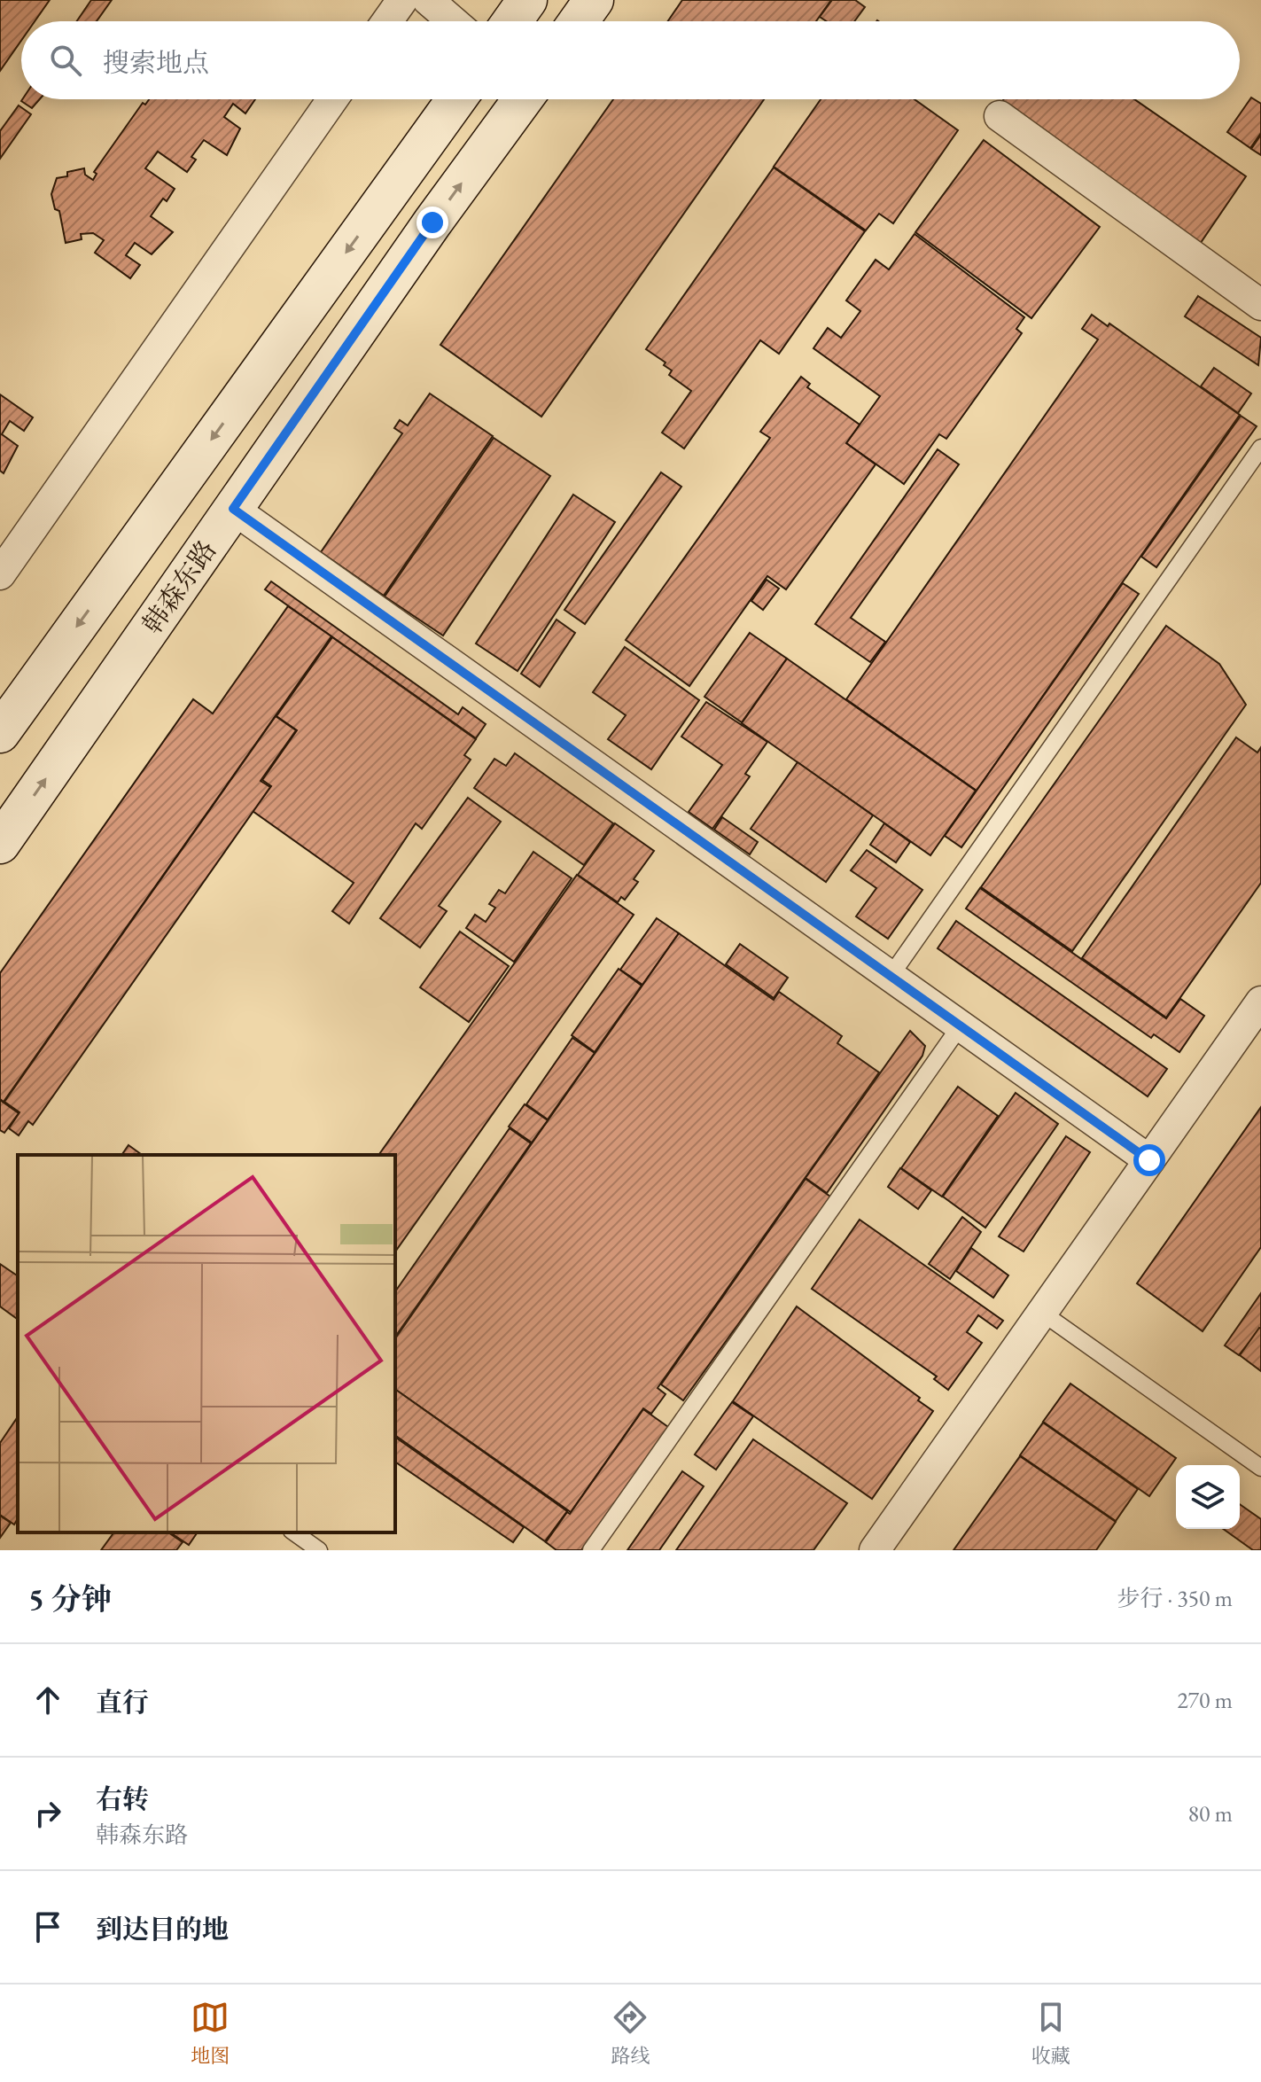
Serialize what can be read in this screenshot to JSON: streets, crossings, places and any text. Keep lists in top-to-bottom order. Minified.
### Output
{"streets":{"main road":["韩森东路"]},"page":{"search":"搜索地点","heading":["5 分钟","步行 · 350 m"],"list":[["直行","270 m"],["右转","韩森东路","80 m"],"到达目的地"],"nav":["地图","路线","收藏"]}}
